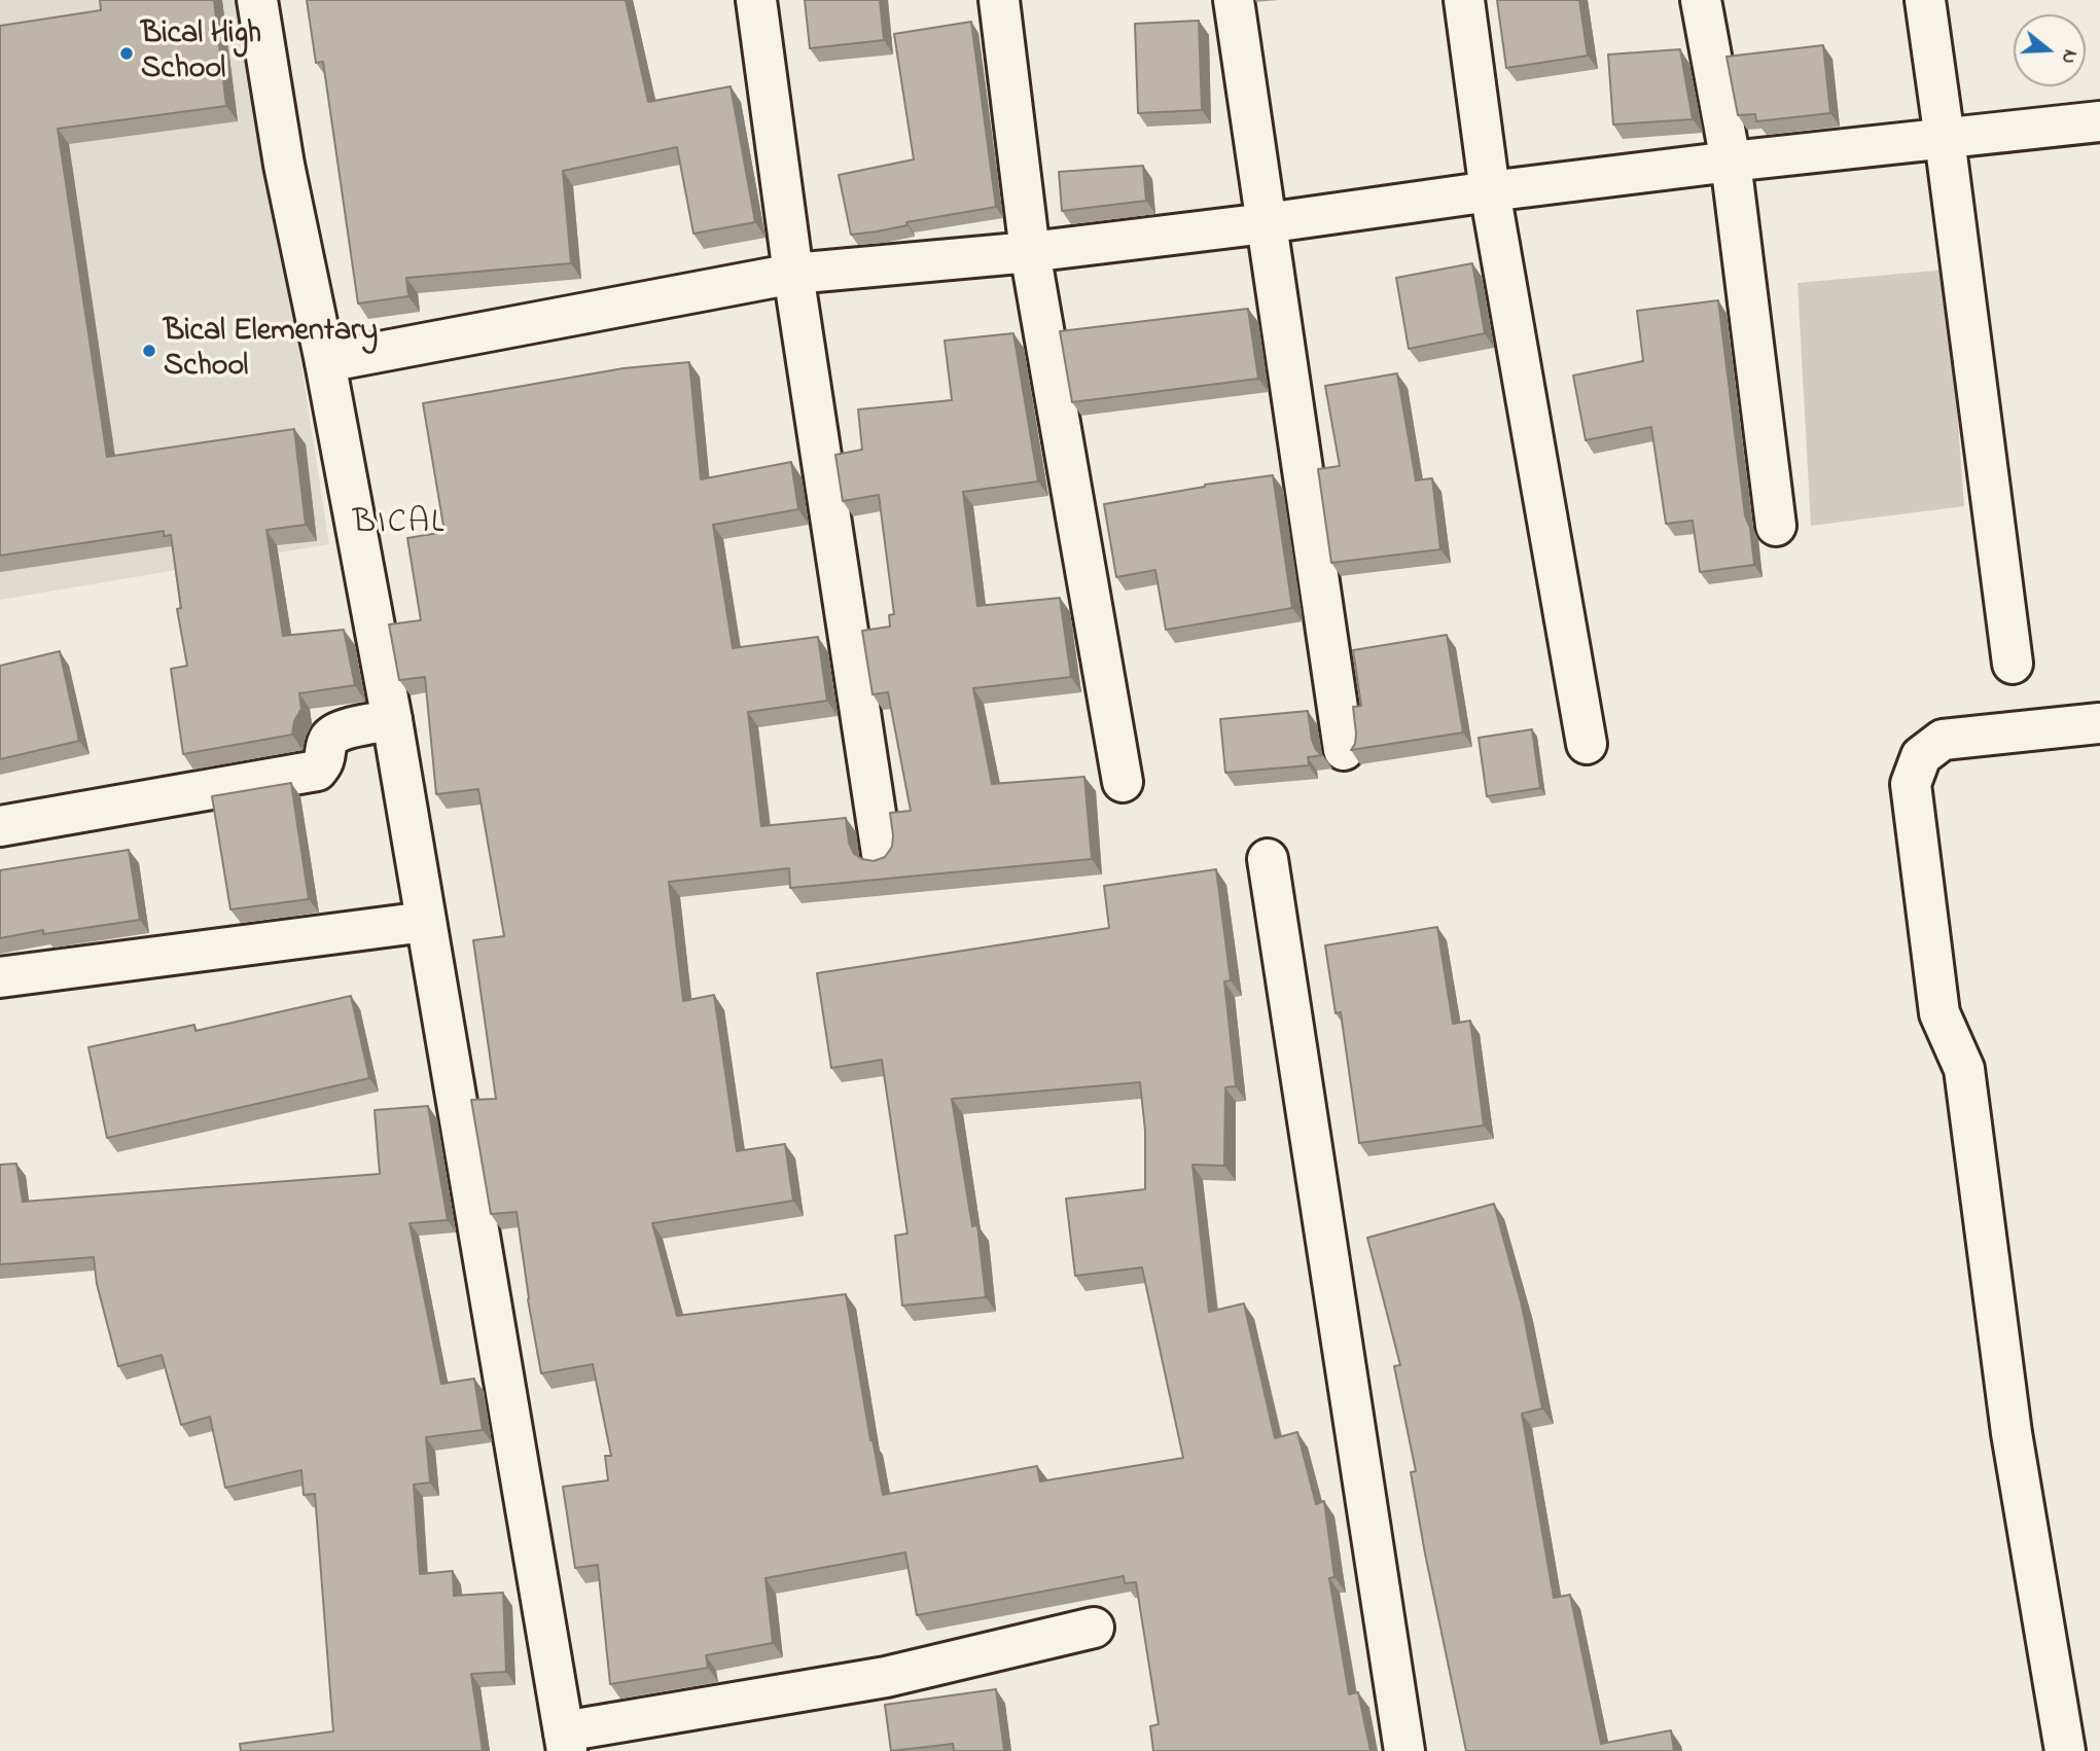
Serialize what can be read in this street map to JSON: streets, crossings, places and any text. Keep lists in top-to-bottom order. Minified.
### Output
{"districts":["BICAL"],"places":["Bical High School","Bical Elementary School"],"north":"right"}
